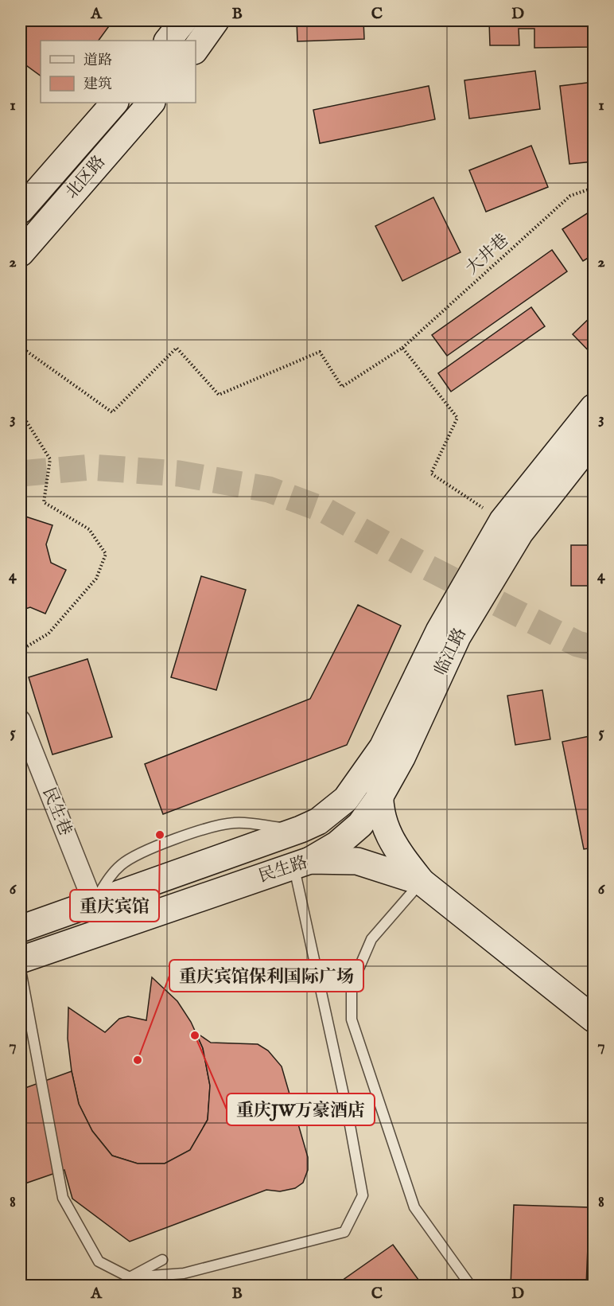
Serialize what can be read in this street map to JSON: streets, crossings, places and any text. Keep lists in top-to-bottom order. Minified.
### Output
{"streets":{"main road":["北区路","临江路","民生路"],"street":["民生巷"],"path":["大井巷"]},"crossings":[["临江路","民生路"],["民生巷","民生路"]],"places":["重庆宾馆","重庆JW万豪酒店","重庆宾馆保利国际广场"],"legend":["道路","建筑"],"grid":{"columns":["A","B","C","D"],"rows":["1","2","3","4","5","6","7","8"]}}
